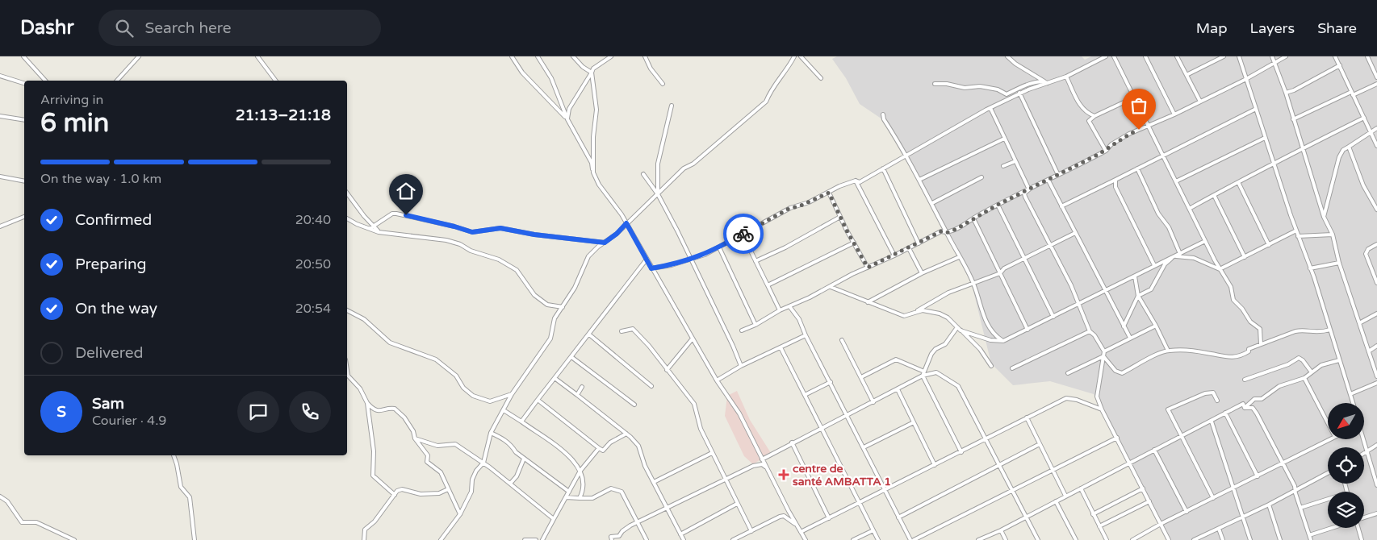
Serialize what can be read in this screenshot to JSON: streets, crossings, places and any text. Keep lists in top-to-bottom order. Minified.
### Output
{"places":{"health":["centre de santé AMBATTA 1"]},"north":"bottom left","page":{"header":"Dashr","search":"Search here","nav":["Map","Layers","Share"],"heading":["6 min","Arriving in","21:13–21:18"],"panel":["Sam","Courier · 4.9"],"bar":"On the way · 1.0 km","list":[["Confirmed","20:40"],["Preparing","20:50"],["On the way","20:54"],"Delivered"],"round":"S"}}
